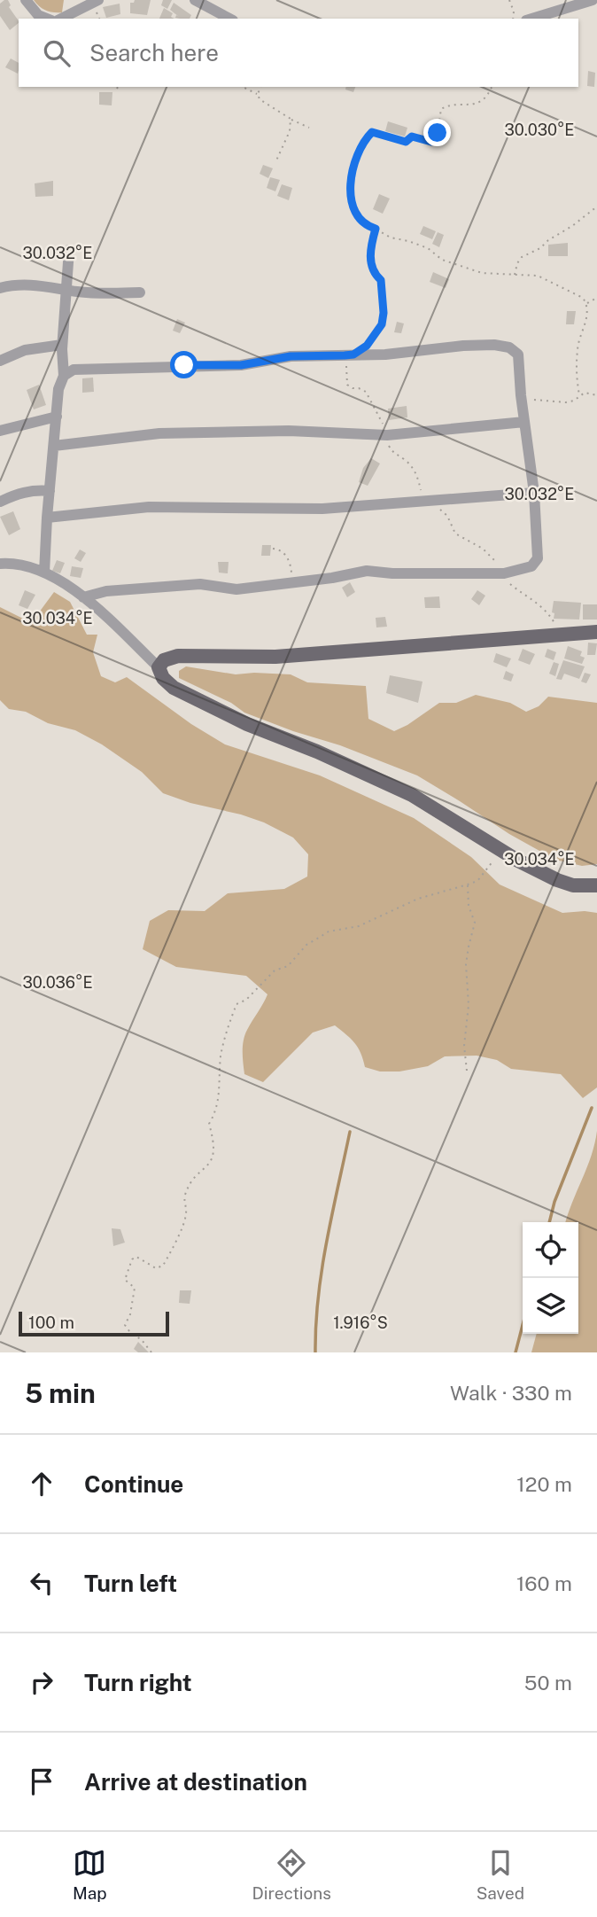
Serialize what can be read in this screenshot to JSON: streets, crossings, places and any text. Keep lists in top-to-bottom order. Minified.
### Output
{"scale_bar":"100 m","page":{"search":"Search here","scale":"100 m","heading":["5 min","Walk · 330 m"],"list":[["Continue","120 m"],["Turn left","160 m"],["Turn right","50 m"],"Arrive at destination"],"nav":["Map","Directions","Saved"]},"coordinates":["30.030°E","30.032°E","30.034°E","30.036°E","1.916°S"]}
